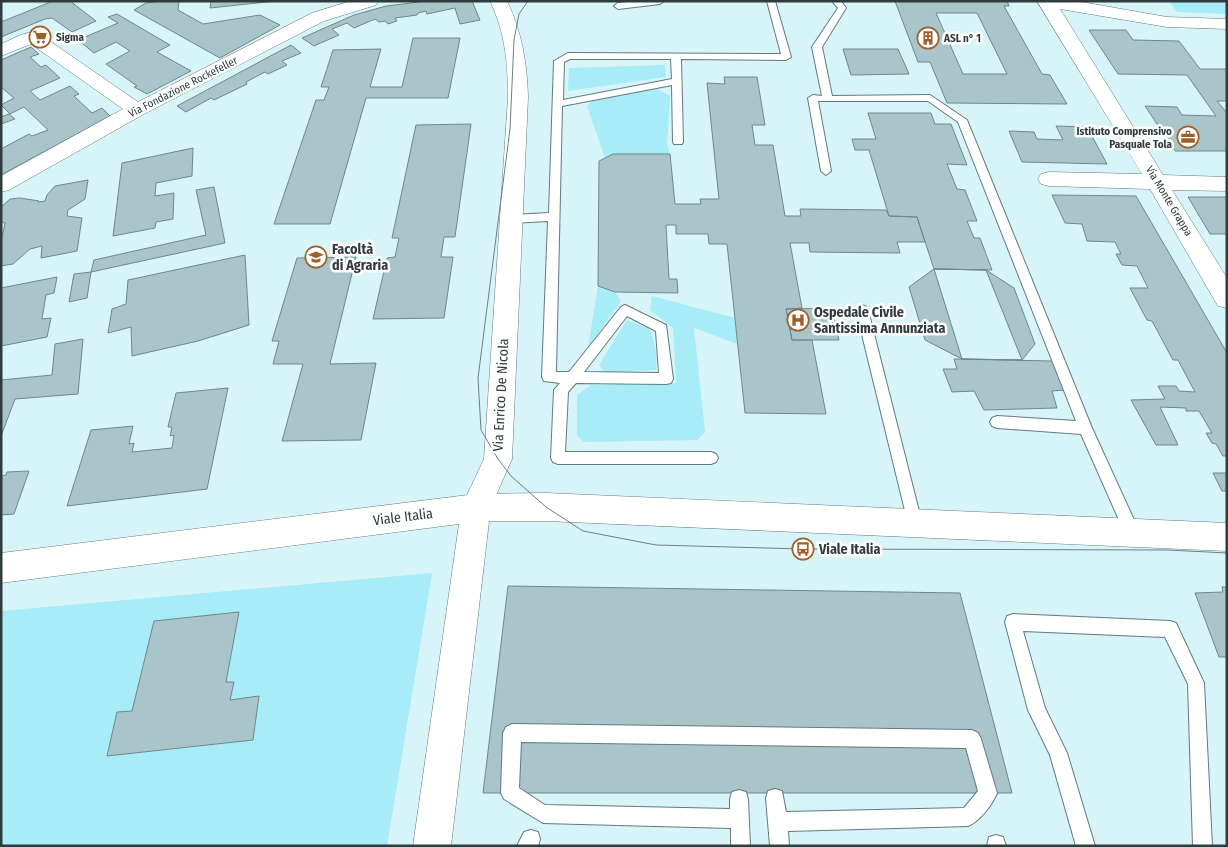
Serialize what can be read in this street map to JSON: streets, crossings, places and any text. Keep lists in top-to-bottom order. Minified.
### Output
{"streets":{"street":["Via Fondazione Rockefeller","Via Monte Grappa","Via Enrico De Nicola","Viale Italia"]},"crossings":[["Via Enrico De Nicola","Viale Italia"]],"places":{"supermarket":["Sigma"],"building":["ASL n° 1"],"office":["Istituto Comprensivo Pasquale Tola"],"school or university":["Facoltà di Agraria"],"hospital":["Ospedale Civile Santissima Annunziata"],"bus stop":["Viale Italia"]}}
